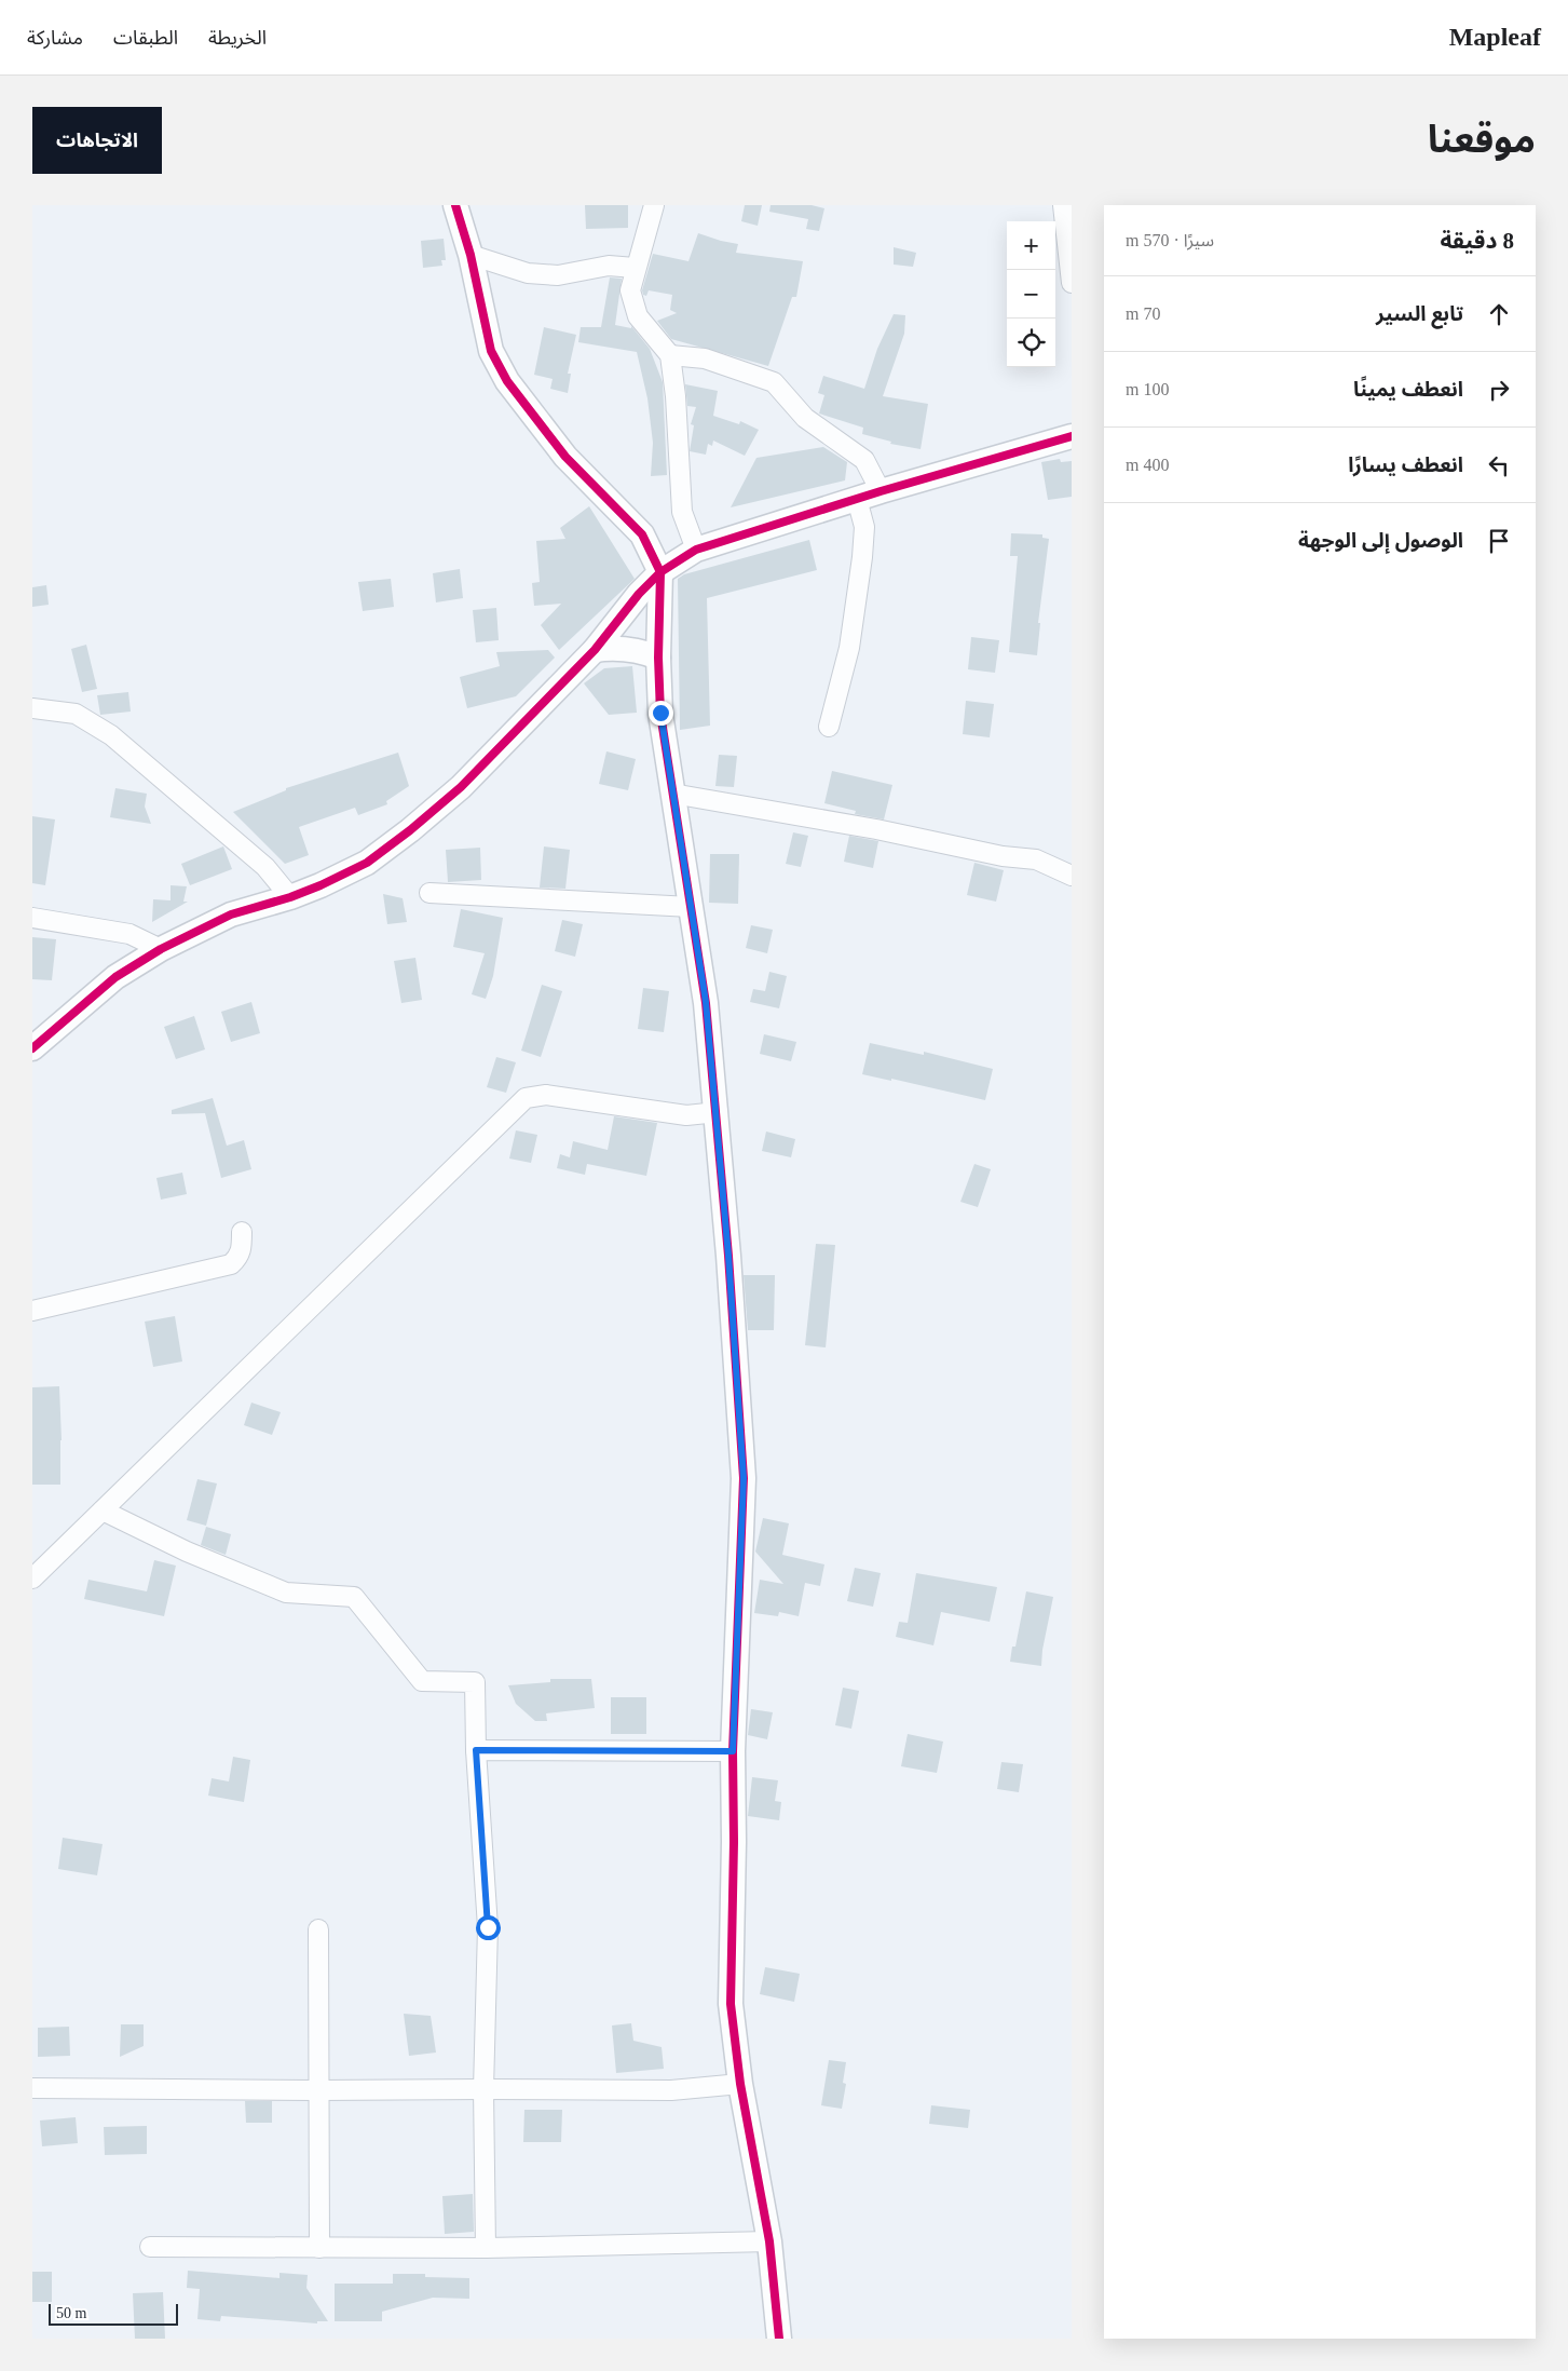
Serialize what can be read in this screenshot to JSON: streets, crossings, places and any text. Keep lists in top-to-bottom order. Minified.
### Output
{"scale_bar":"50 m","page":{"header":"Mapleaf","nav":["الخريطة","الطبقات","مشاركة"],"title":"موقعنا","buttons":"الاتجاهات","heading":["8 دقيقة","سيرًا · 570 m"],"map_buttons":["+","−"],"list":[["تابع السير","70 m"],["انعطف يمينًا","100 m"],["انعطف يسارًا","400 m"],"الوصول إلى الوجهة"],"scale":"50 m"}}
